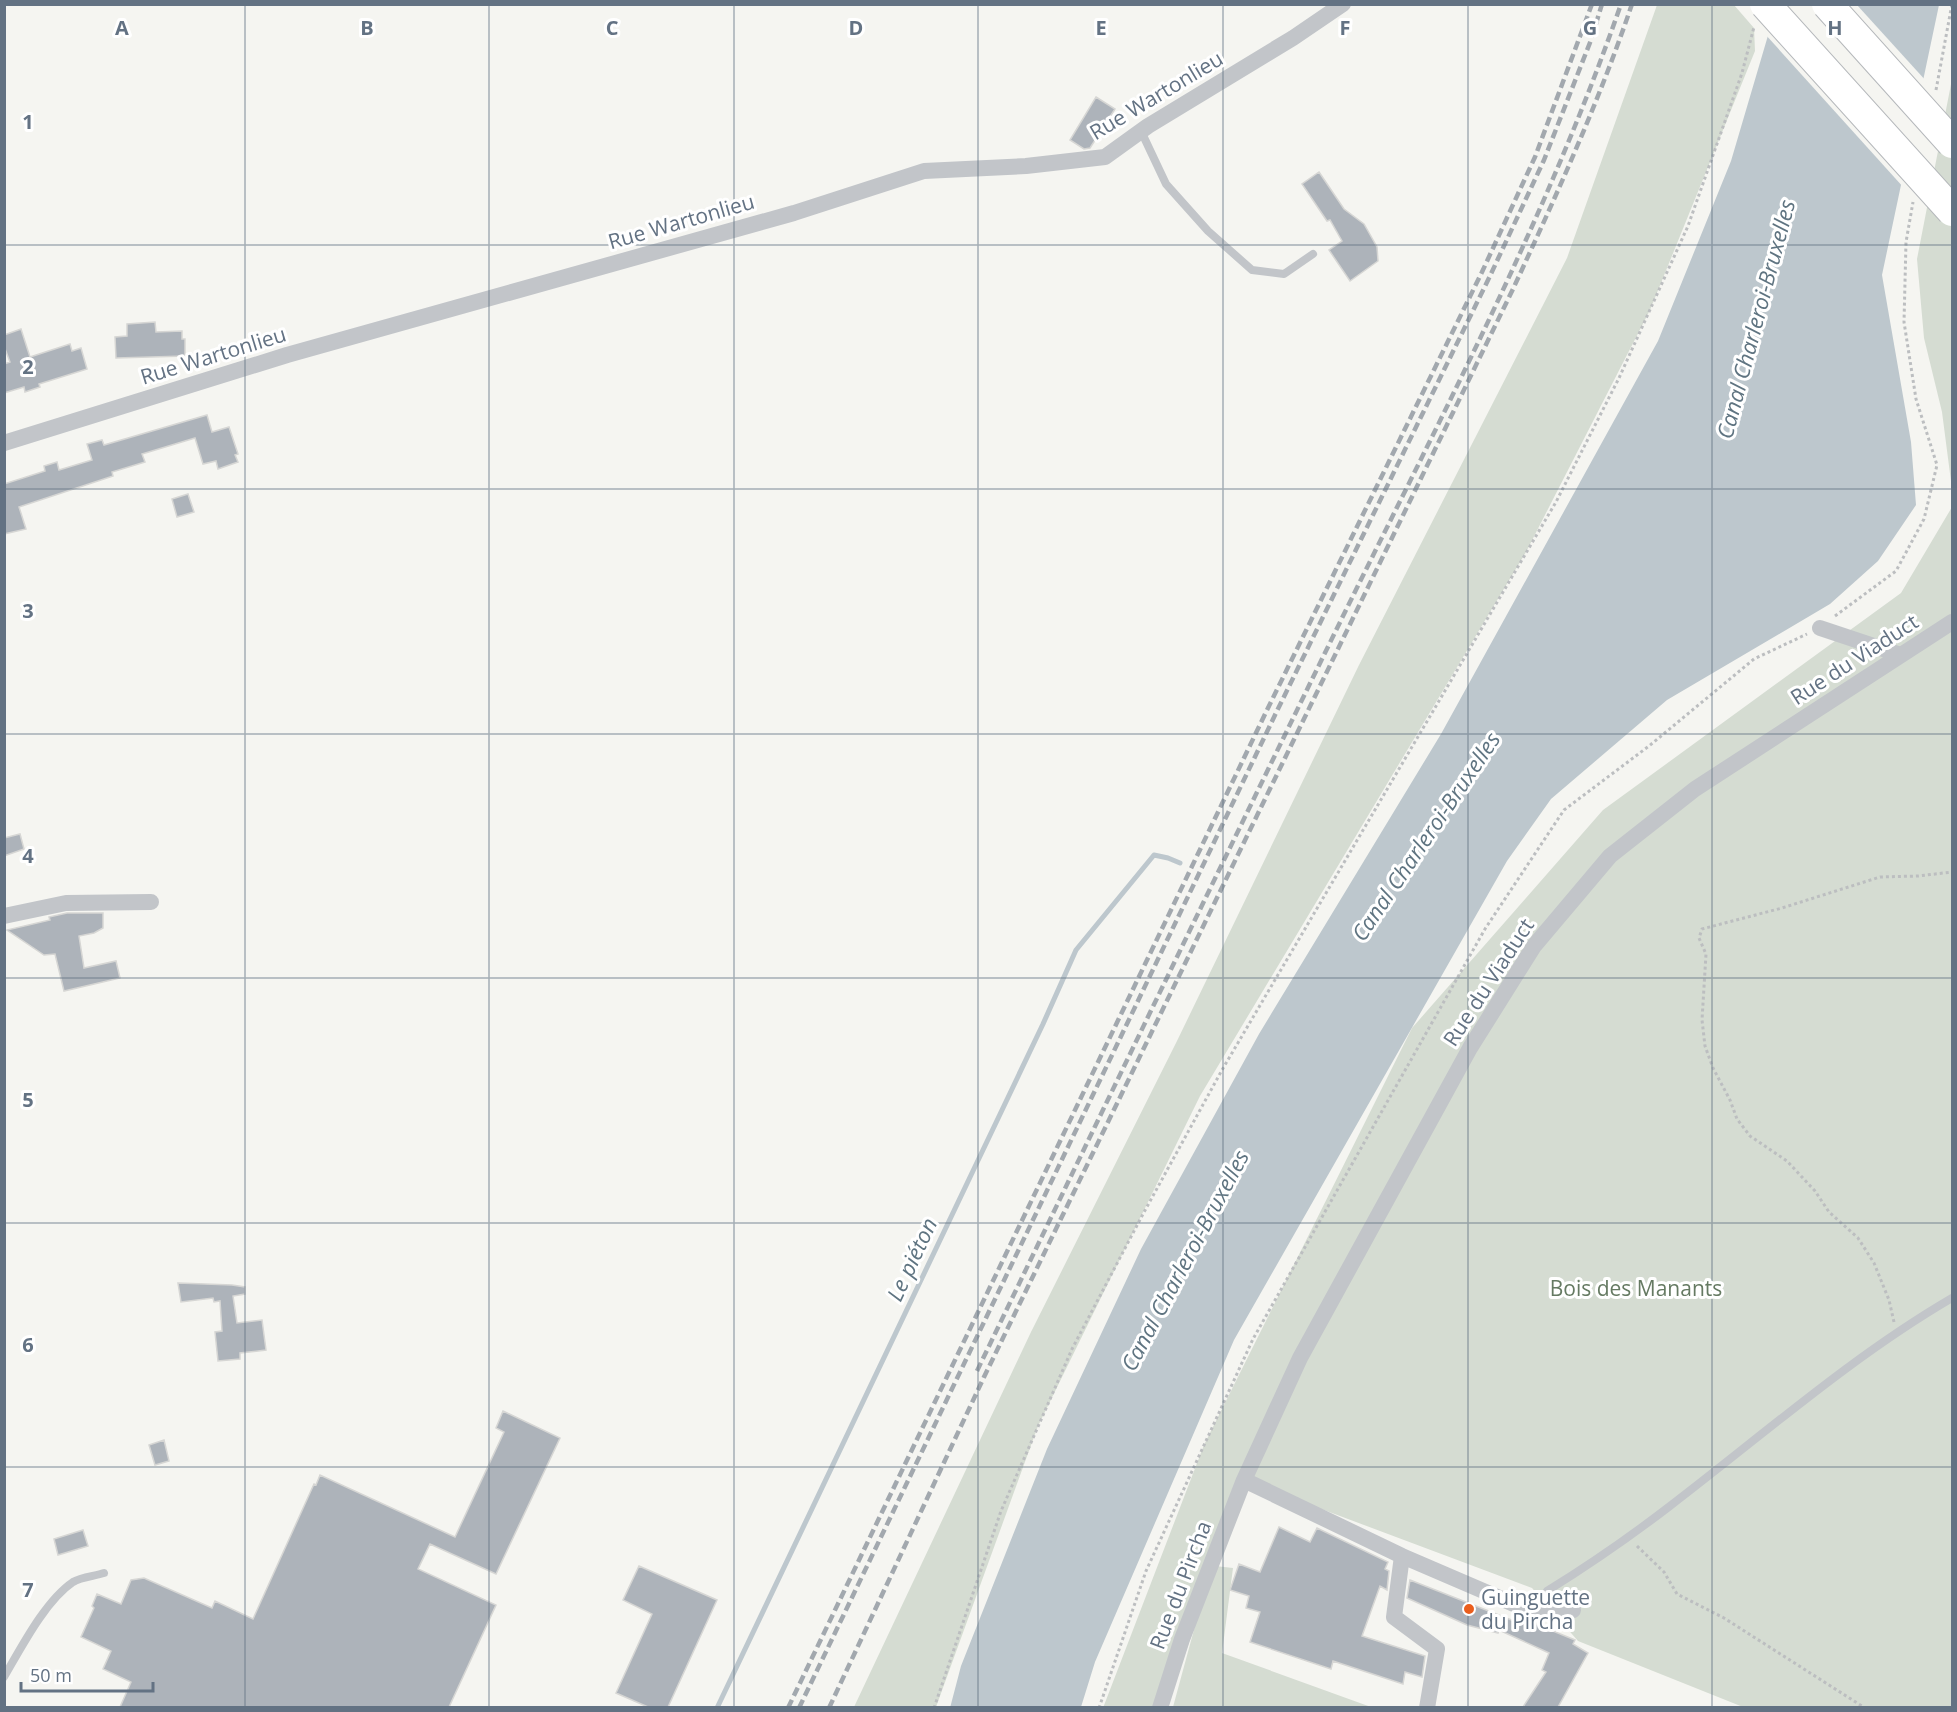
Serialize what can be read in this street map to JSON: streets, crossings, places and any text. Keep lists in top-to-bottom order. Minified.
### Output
{"streets":{"street":["Rue Wartonlieu","Rue du Viaduct","Rue du Pircha"]},"crossings":[["Rue du Viaduct","Rue du Pircha"]],"water":["Canal Charleroi-Bruxelles","Le piéton"],"parks":["Bois des Manants"],"places":["Guinguette du Pircha"],"scale_bar":"50 m","grid":{"columns":["A","B","C","D","E","F","G","H"],"rows":["1","2","3","4","5","6","7"]}}
